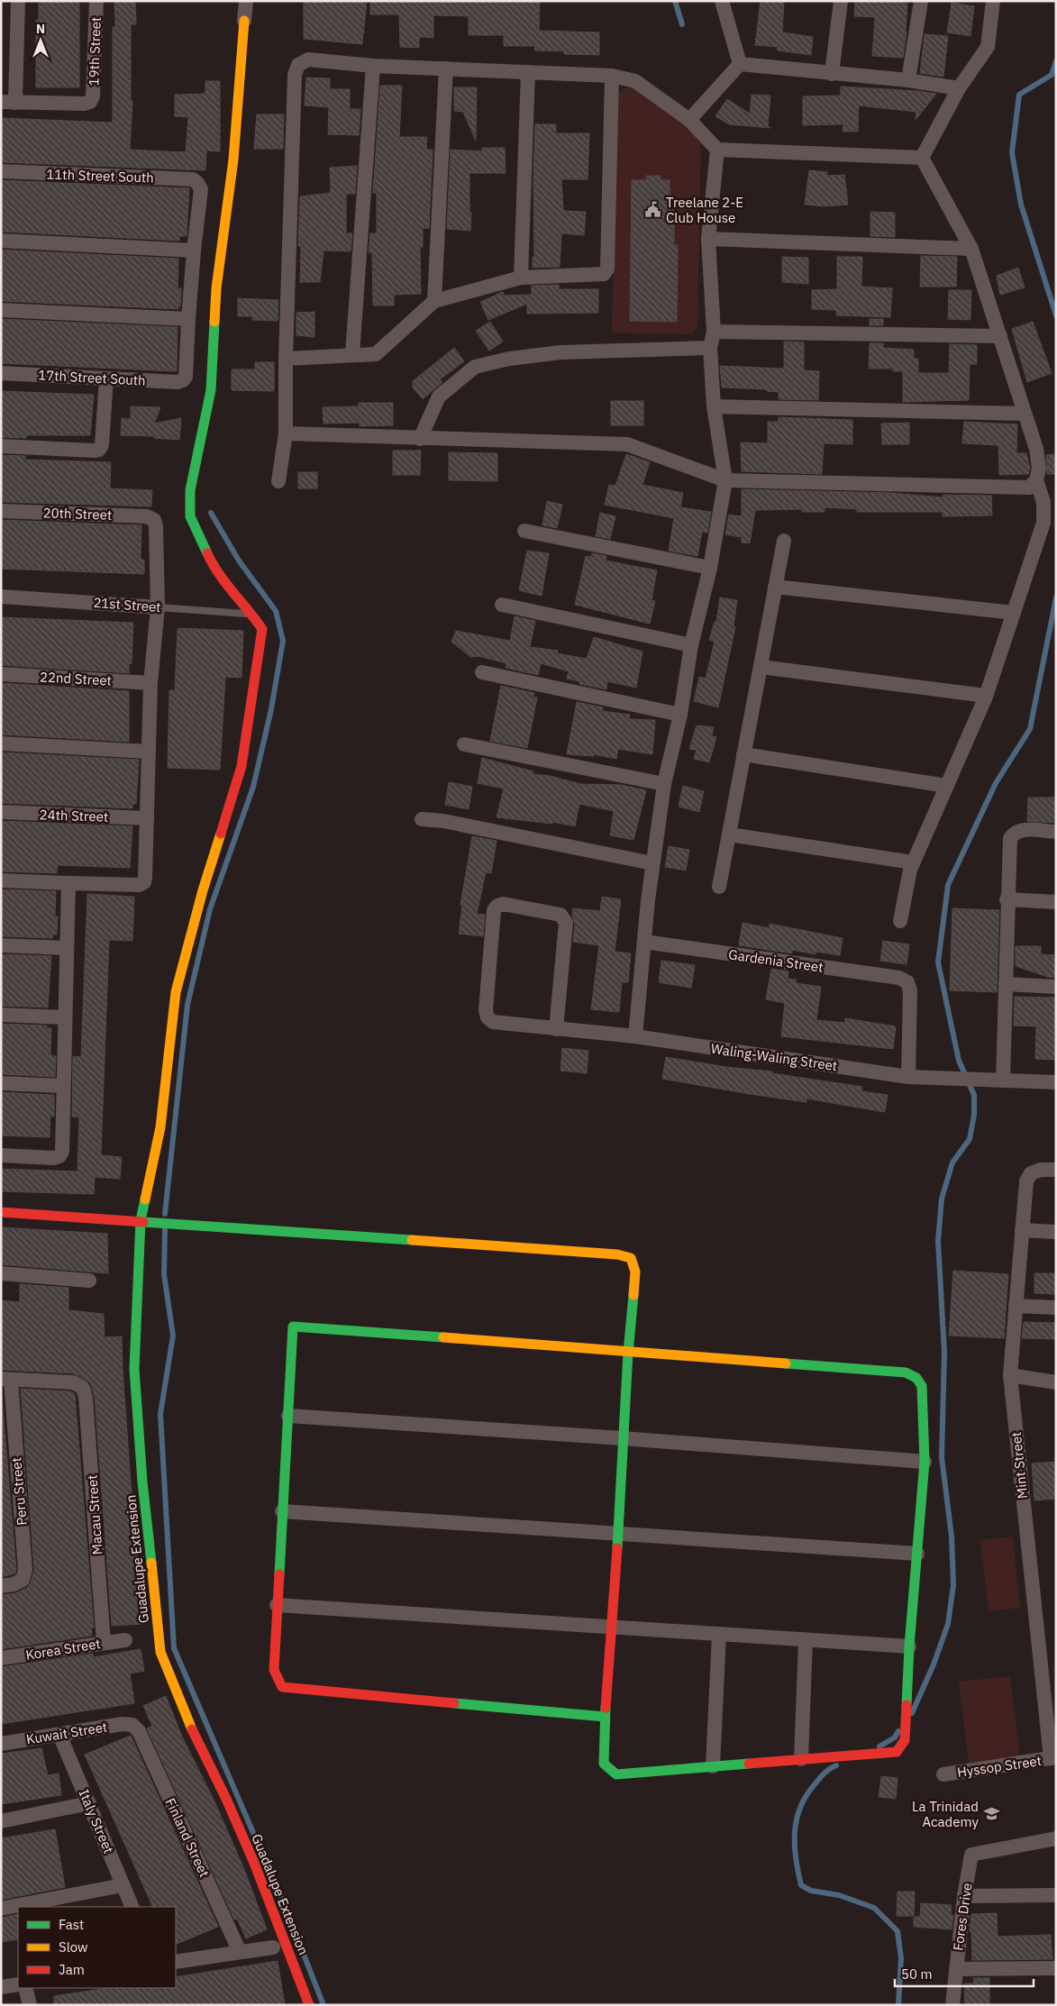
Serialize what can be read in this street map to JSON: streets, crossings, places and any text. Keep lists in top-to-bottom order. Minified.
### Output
{"streets":{"street":["19th Street","11th Street South","17th Street South","20th Street","21st Street","22nd Street","24th Street","Gardenia Street","Waling-Waling Street","Mint Street","Peru Street","Macau Street","Guadalupe Extension","Korea Street","Kuwait Street","Hyssop Street","Italy Street","Finland Street","Fores Drive"]},"crossings":[["20th Street","21st Street"],["21st Street","Guadalupe Extension"],["Gardenia Street","Waling-Waling Street"],["Mint Street","Hyssop Street"],["Peru Street","Macau Street"],["Macau Street","Korea Street"],["Kuwait Street","Italy Street"],["Kuwait Street","Finland Street"]],"places":{"public building":["Treelane 2-E Club House"],"school or university":["La Trinidad Academy"]},"legend":["Fast","Slow","Jam"],"scale_bar":"50 m","north":"top"}
